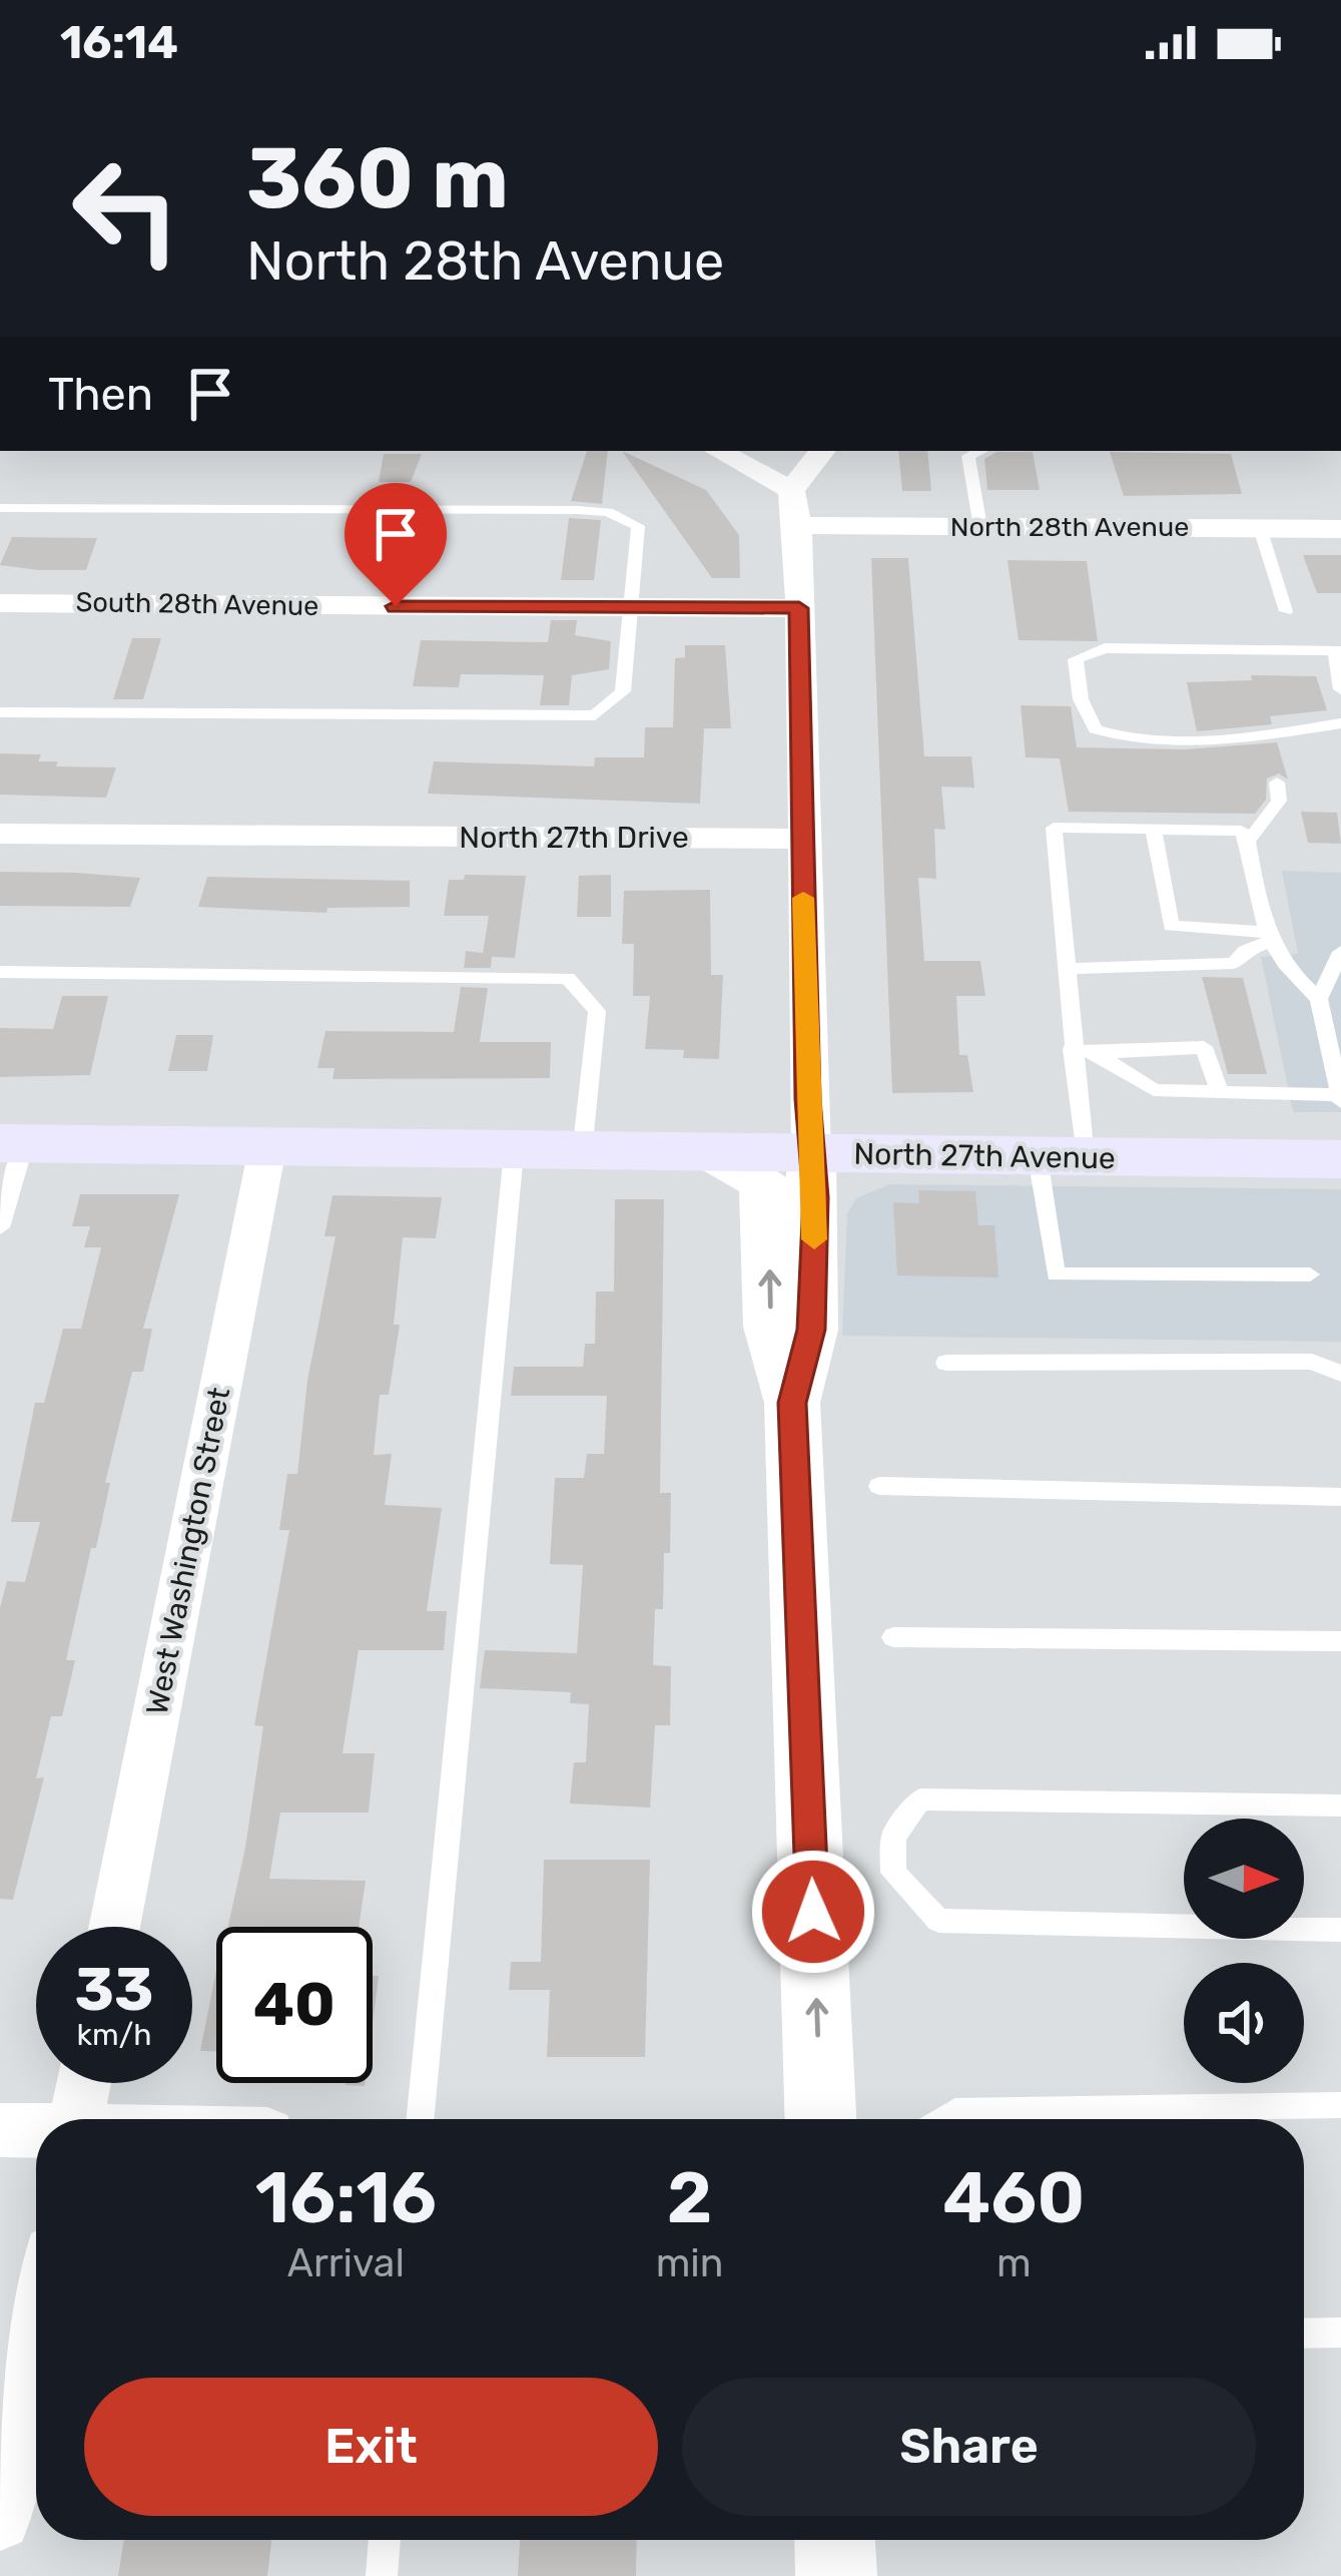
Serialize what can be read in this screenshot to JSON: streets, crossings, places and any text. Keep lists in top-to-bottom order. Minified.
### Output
{"streets":{"main road":["North 27th Avenue"],"street":["North 28th Avenue","South 28th Avenue","North 27th Drive","West Washington Street"]},"crossings":[["North 27th Avenue","West Washington Street"]],"north":"right","page":{"status":"16:14","turn":["360 m","North 28th Avenue"],"then":"Then","speed":"33 km/h","limit":"40","eta":["16:16","Arrival","2","min","460","m"],"buttons":["Exit","Share"]}}
